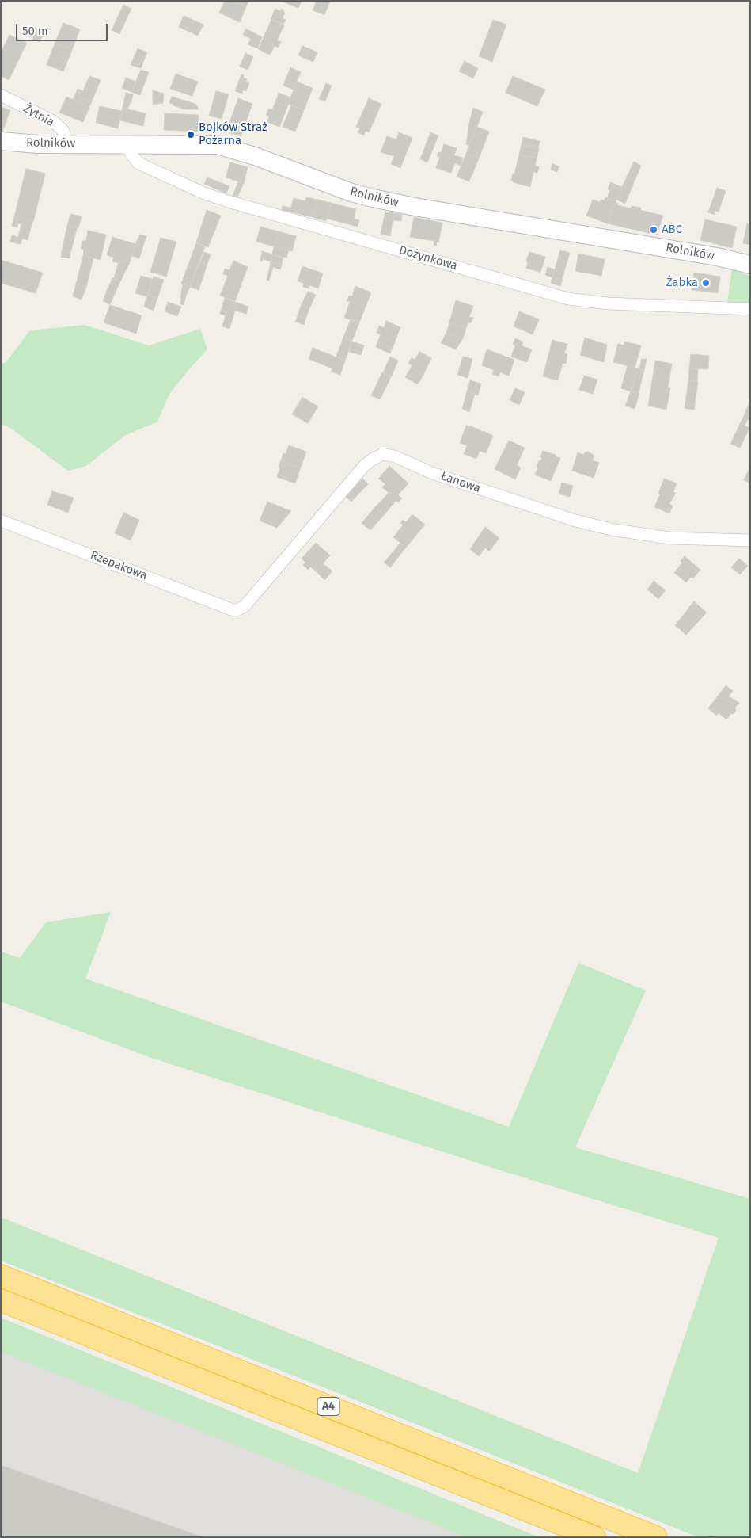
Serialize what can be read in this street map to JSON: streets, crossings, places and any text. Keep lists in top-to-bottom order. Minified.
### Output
{"streets":{"highway":["A4"],"street":["Żytnia","Rolników","Dożynkowa","Łanowa","Rzepakowa"]},"crossings":[["Żytnia","Rolników"],["Rolników","Dożynkowa"],["Łanowa","Rzepakowa"]],"places":["Bojków Straż Pożarna","ABC","Żabka"],"scale_bar":"50 m"}
